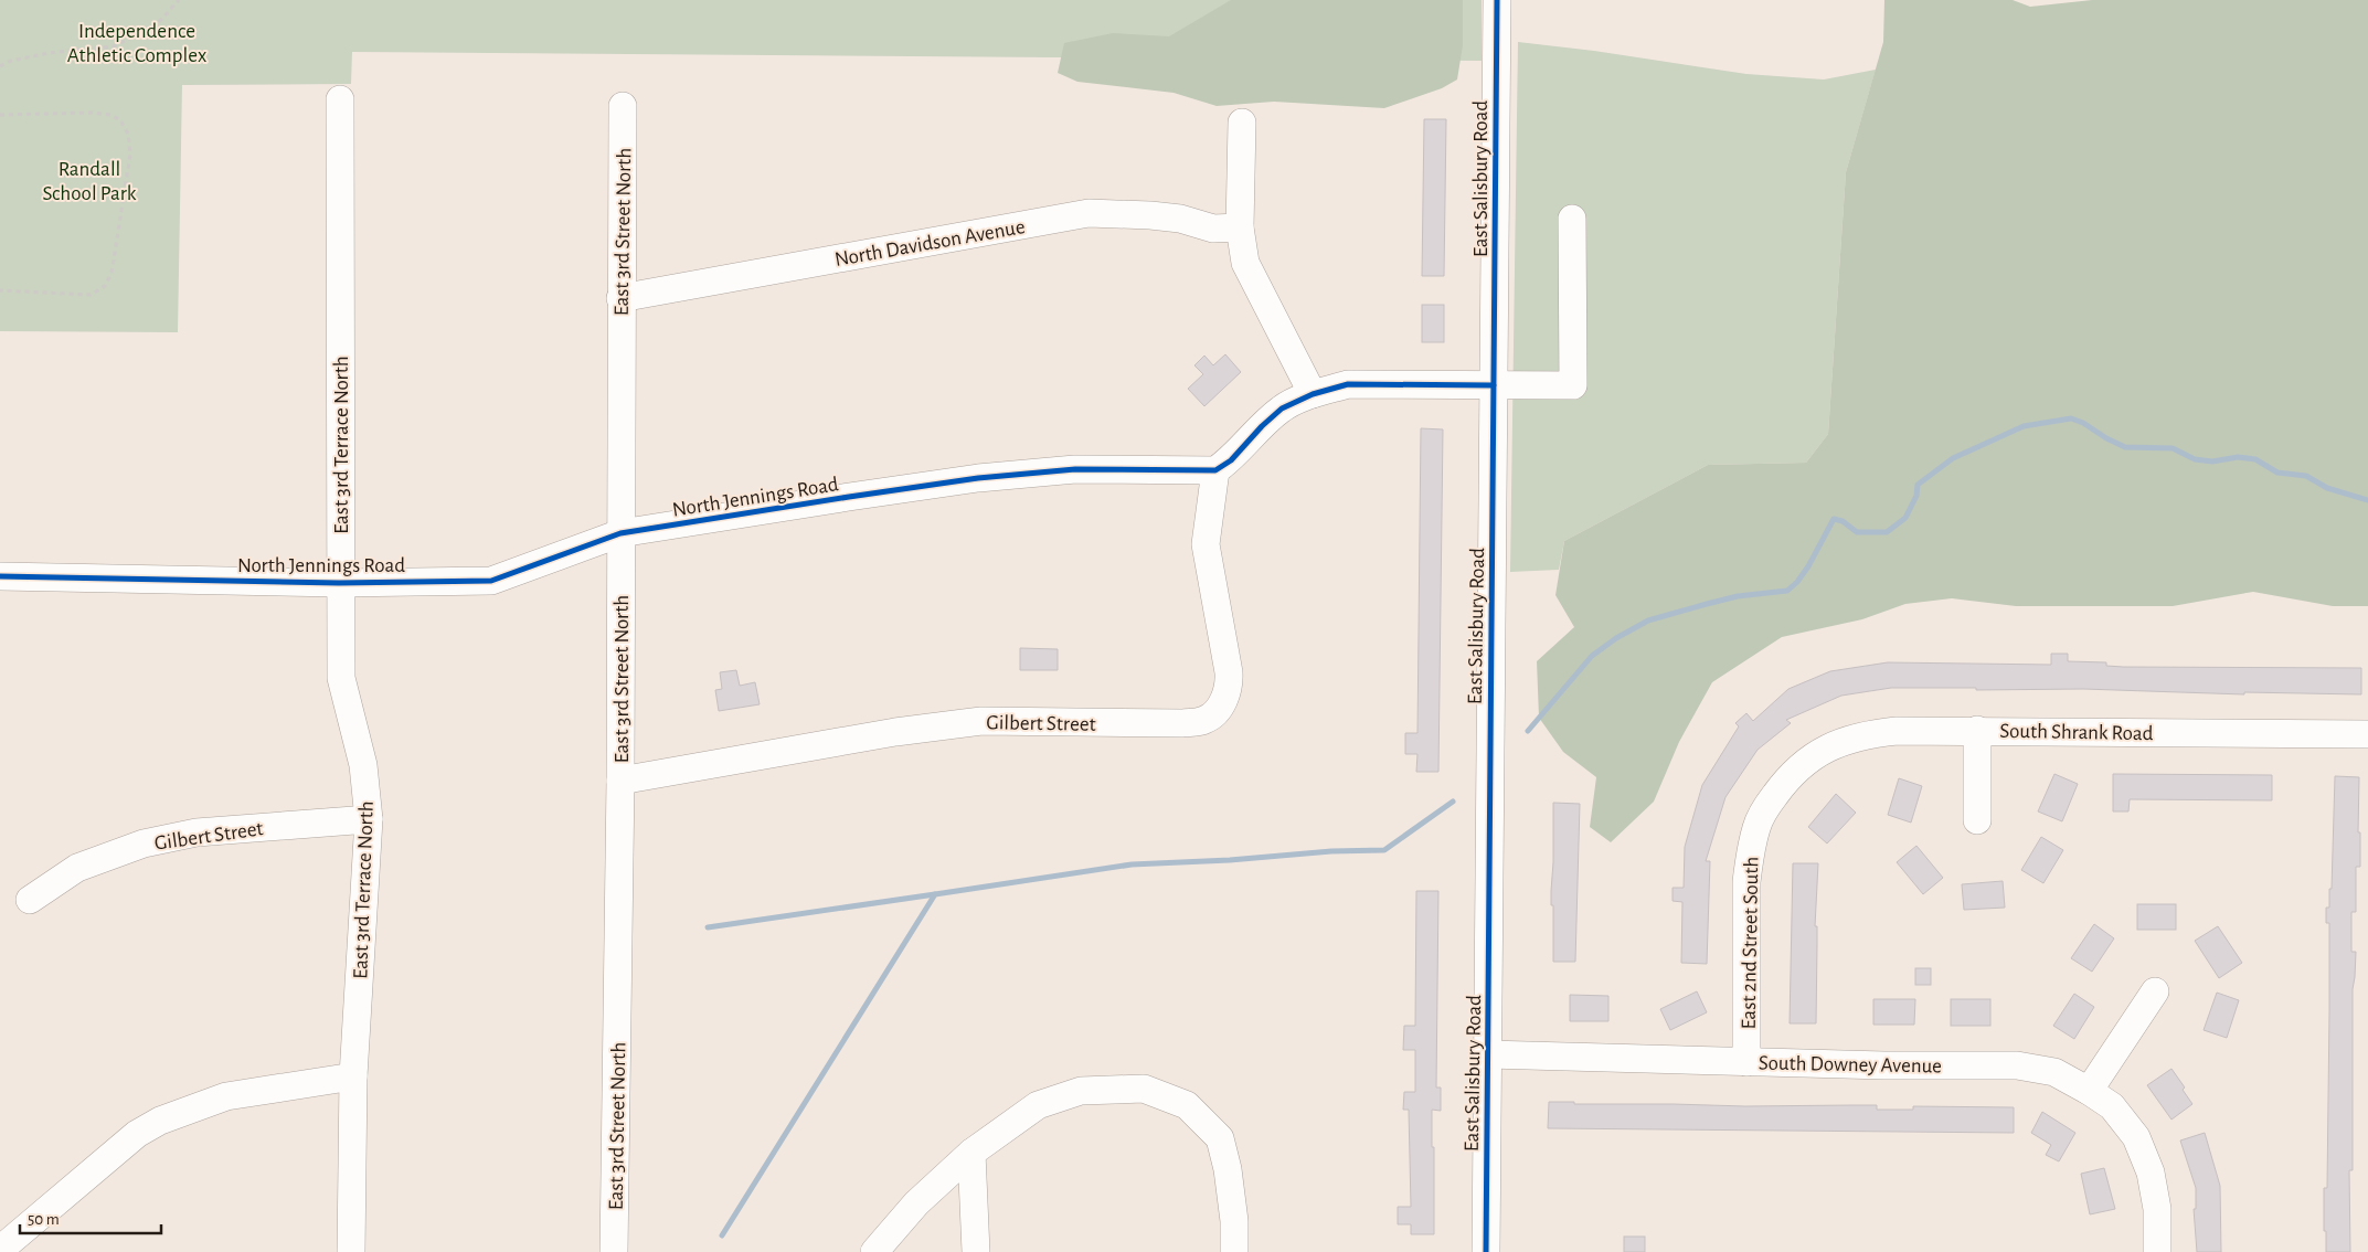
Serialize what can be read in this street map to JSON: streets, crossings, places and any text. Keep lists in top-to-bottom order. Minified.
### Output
{"streets":{"street":["East Salisbury Road","East 3rd Street North","North Davidson Avenue","East 3rd Terrace North","North Jennings Road","Gilbert Street","South Shrank Road","East 2nd Street South","South Downey Avenue"]},"crossings":[["East Salisbury Road","South Downey Avenue"],["East 3rd Street North","North Davidson Avenue"],["East 3rd Street North","North Jennings Road"],["East 3rd Street North","Gilbert Street"],["East 3rd Terrace North","North Jennings Road"],["East 3rd Terrace North","Gilbert Street"],["North Jennings Road","Gilbert Street"],["South Shrank Road","East 2nd Street South"],["East 2nd Street South","South Downey Avenue"]],"parks":["Independence Athletic Complex","Randall School Park"],"scale_bar":"50 m"}
